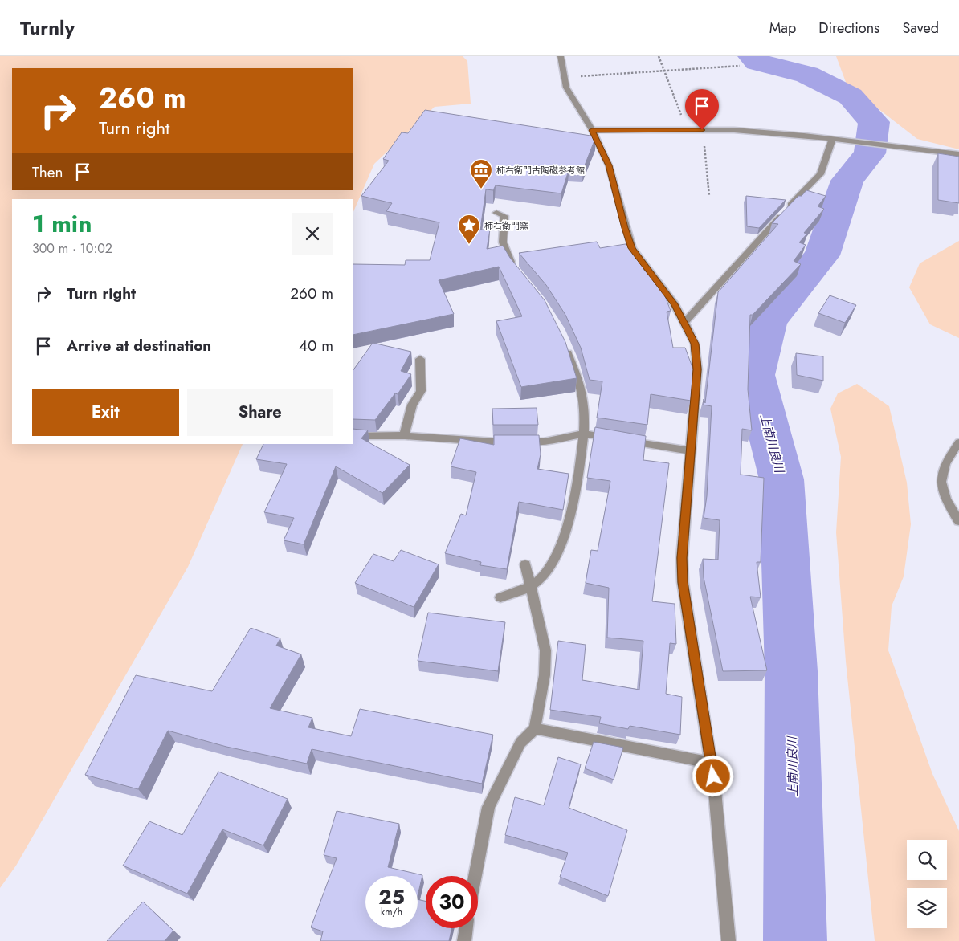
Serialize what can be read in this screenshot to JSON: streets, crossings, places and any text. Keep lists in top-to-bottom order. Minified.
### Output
{"water":["上南川良川"],"places":{"museum":["柿右衛門古陶磁参考館"],"place":["柿右衛門窯"]},"page":{"header":"Turnly","nav":["Map","Directions","Saved"],"turn":["260 m","Turn right"],"then":"Then","heading":["1 min","300 m · 10:02"],"list":[{"name":"Turn right","value":"260 m"},{"name":"Arrive at destination","value":"40 m"}],"buttons":["Exit","Share"],"speed":"25 km/h","limit":"30"}}
